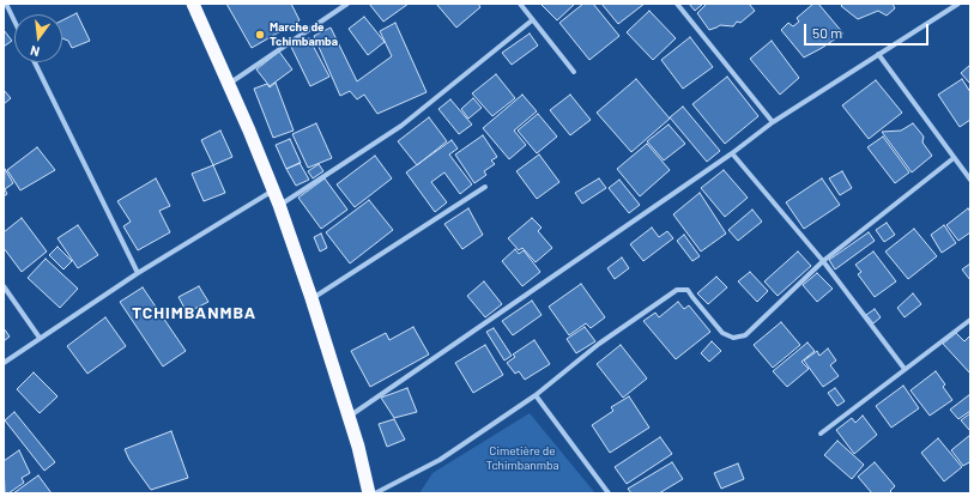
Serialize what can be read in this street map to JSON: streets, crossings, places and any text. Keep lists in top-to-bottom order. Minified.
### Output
{"districts":["TCHIMBANMBA"],"parks":["Cimetière de Tchimbanmba"],"places":["Marche de Tchimbamba"],"scale_bar":"50 m","north":"bottom"}
